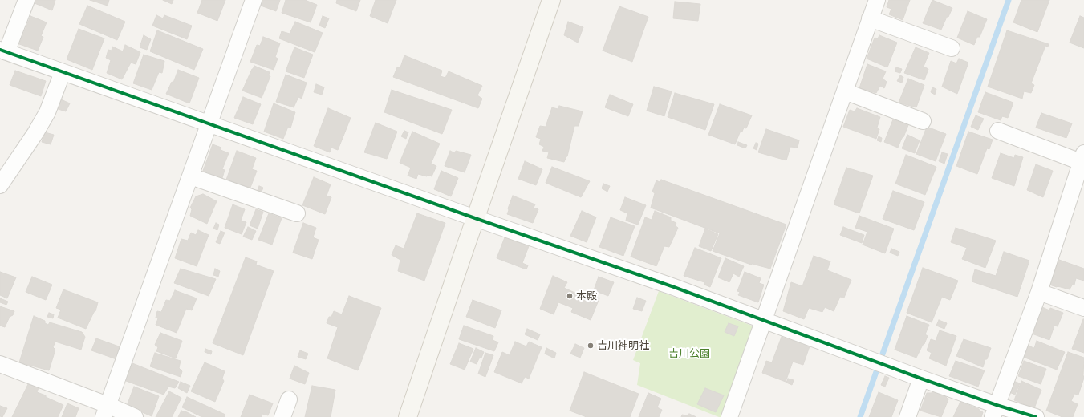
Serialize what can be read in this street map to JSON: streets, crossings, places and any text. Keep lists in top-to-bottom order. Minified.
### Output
{"parks":["吉川公園"],"places":["本殿","吉川神明社"]}
